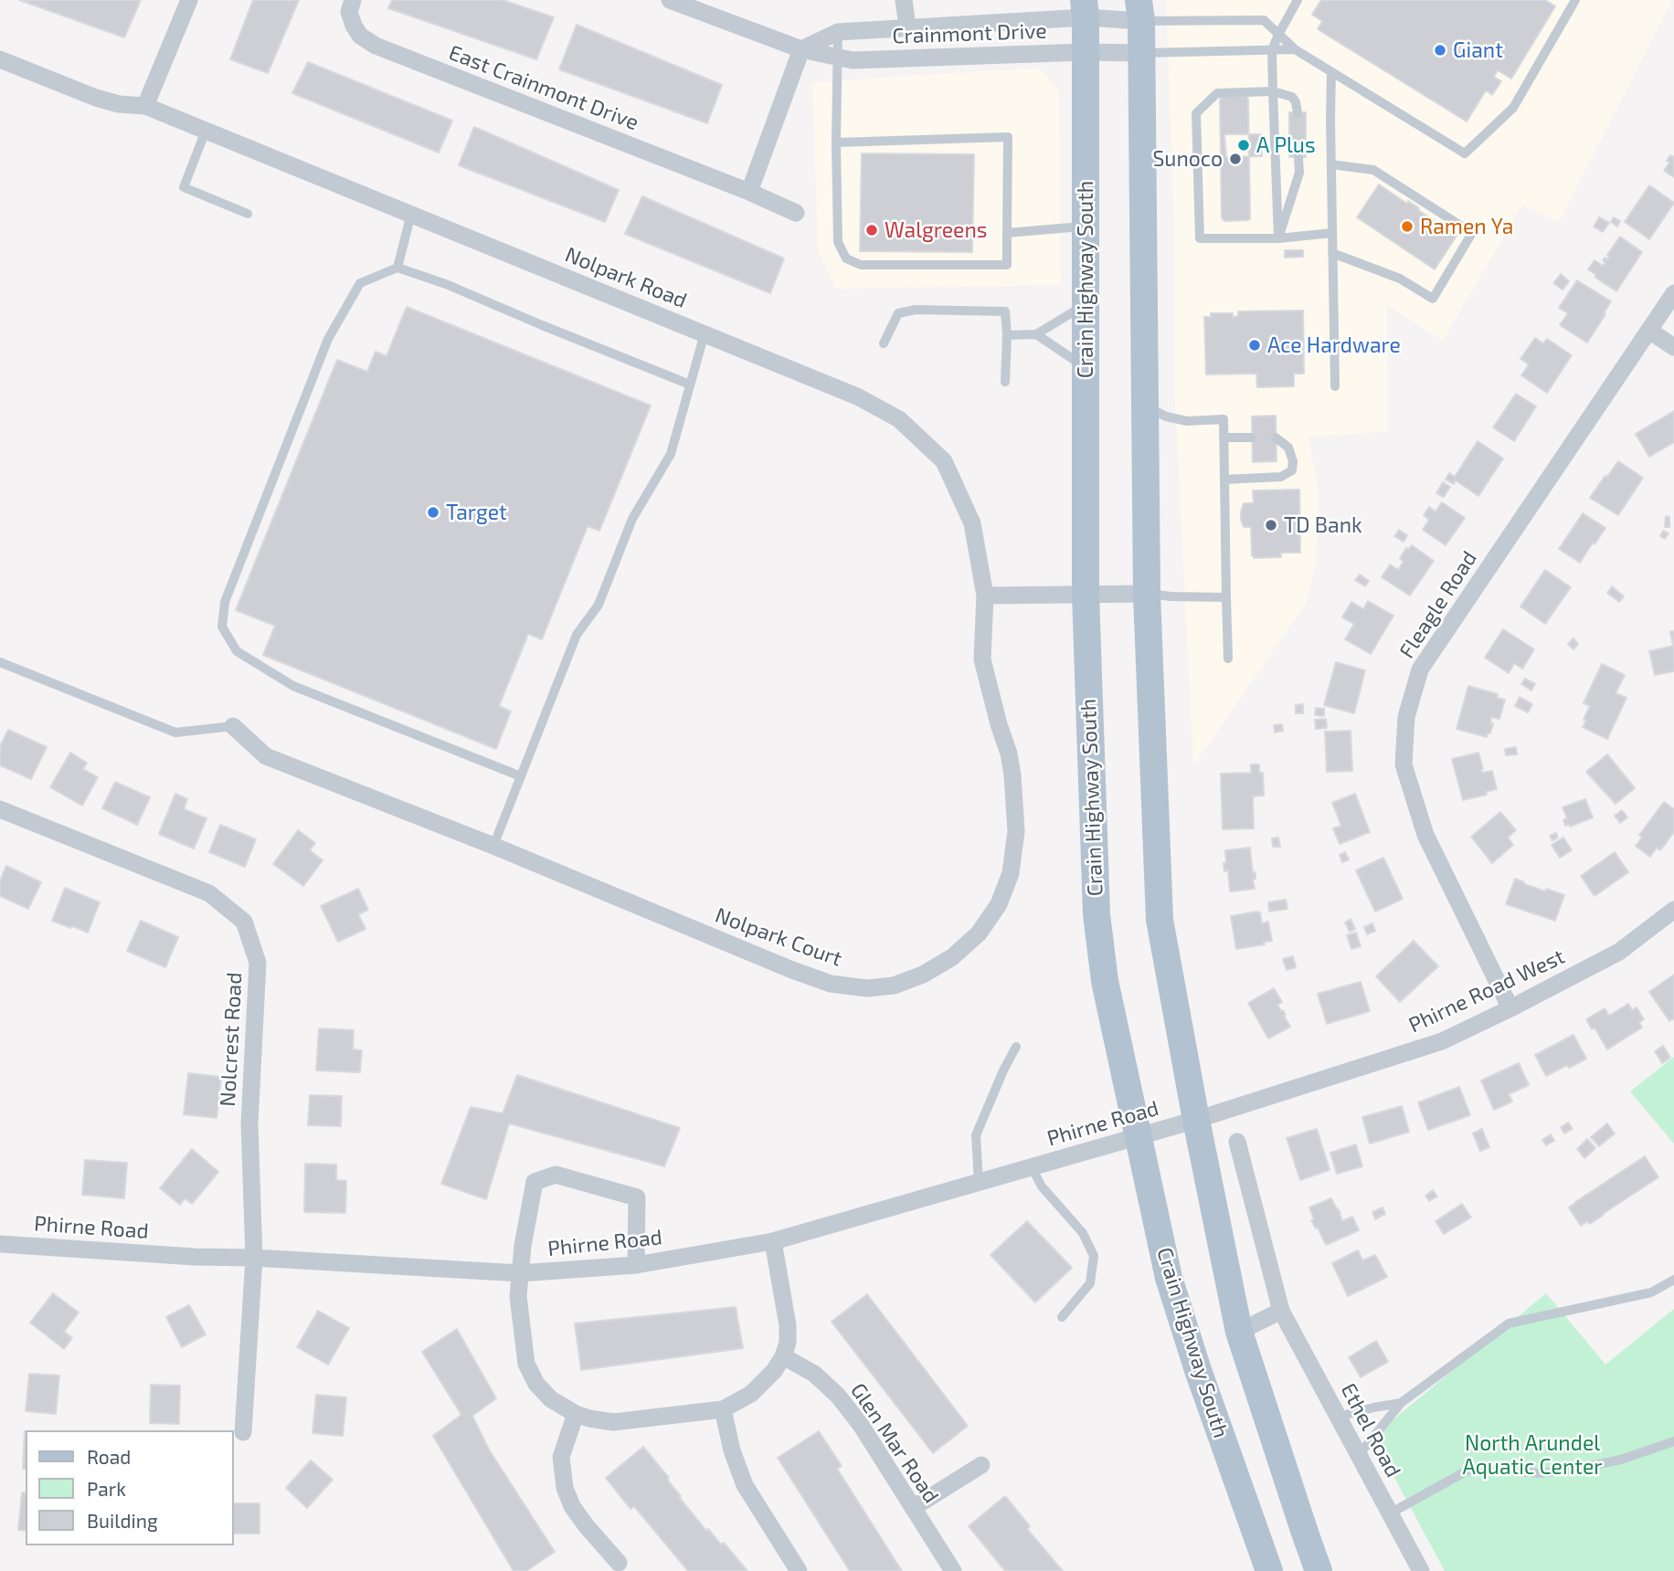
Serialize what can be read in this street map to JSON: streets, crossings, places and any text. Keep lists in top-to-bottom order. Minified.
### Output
{"streets":{"main road":["Crain Highway South"],"street":["Crainmont Drive","East Crainmont Drive","Nolpark Road","Fleagle Road","Nolpark Court","Phirne Road West","Nolcrest Road","Phirne Road","Ethel Road","Glen Mar Road"]},"crossings":[["Crainmont Drive","Crain Highway South"],["Nolpark Road","Nolpark Court"],["Crain Highway South","Phirne Road"],["Fleagle Road","Phirne Road West"],["Phirne Road West","Phirne Road"],["Nolcrest Road","Phirne Road"]],"parks":["North Arundel Aquatic Center"],"places":["Giant","A Plus","Sunoco","Ramen Ya","Walgreens","Ace Hardware","Target","TD Bank"],"legend":["Road","Park","Building"]}
